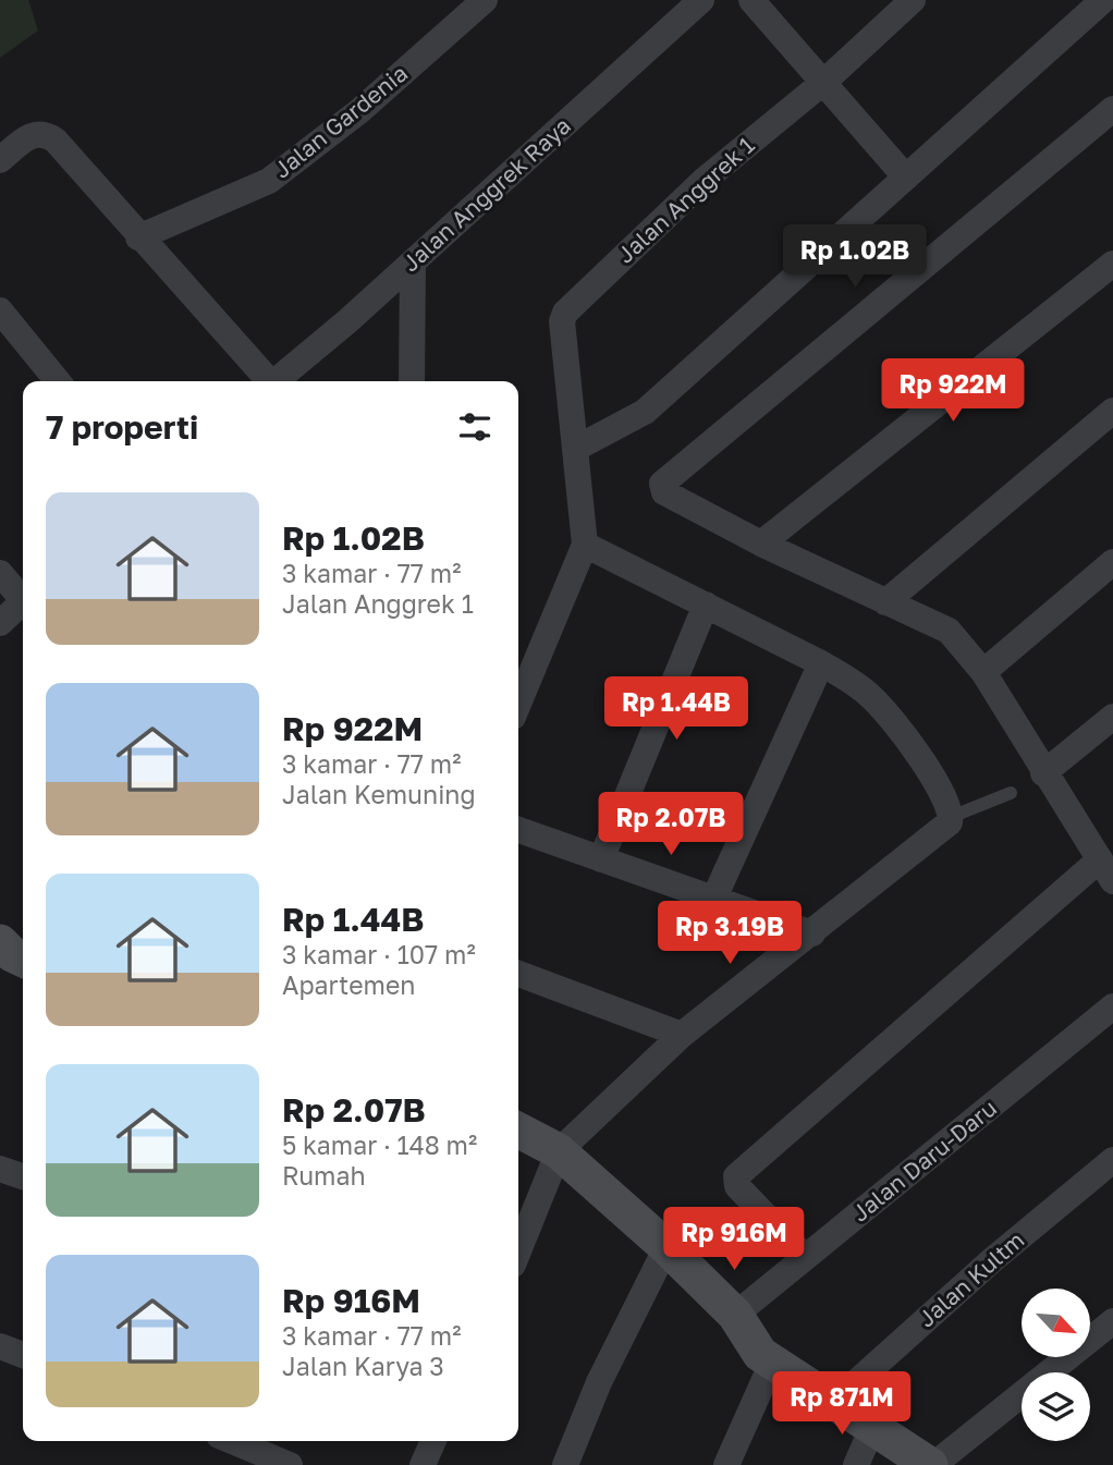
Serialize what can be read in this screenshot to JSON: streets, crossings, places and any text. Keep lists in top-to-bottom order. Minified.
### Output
{"streets":{"street":["Jalan Gardenia","Jalan Anggrek Raya","Jalan Anggrek 1","Jalan Daru-Daru","Jalan Kultm"]},"north":"bottom right","page":{"price":["Rp 1.02B","Rp 922M","Rp 1.44B","Rp 2.07B","Rp 3.19B","Rp 916M","Rp 871M"],"heading":"7 properti","list":[{"name":"Rp 1.02B","note":"3 kamar · 77 m² · Jalan Anggrek 1"},{"name":"Rp 922M","note":"3 kamar · 77 m² · Jalan Kemuning"},{"name":"Rp 1.44B","note":"3 kamar · 107 m² · Apartemen"},{"name":"Rp 2.07B","note":"5 kamar · 148 m² · Rumah"},{"name":"Rp 916M","note":"3 kamar · 77 m² · Jalan Karya 3"}]}}
